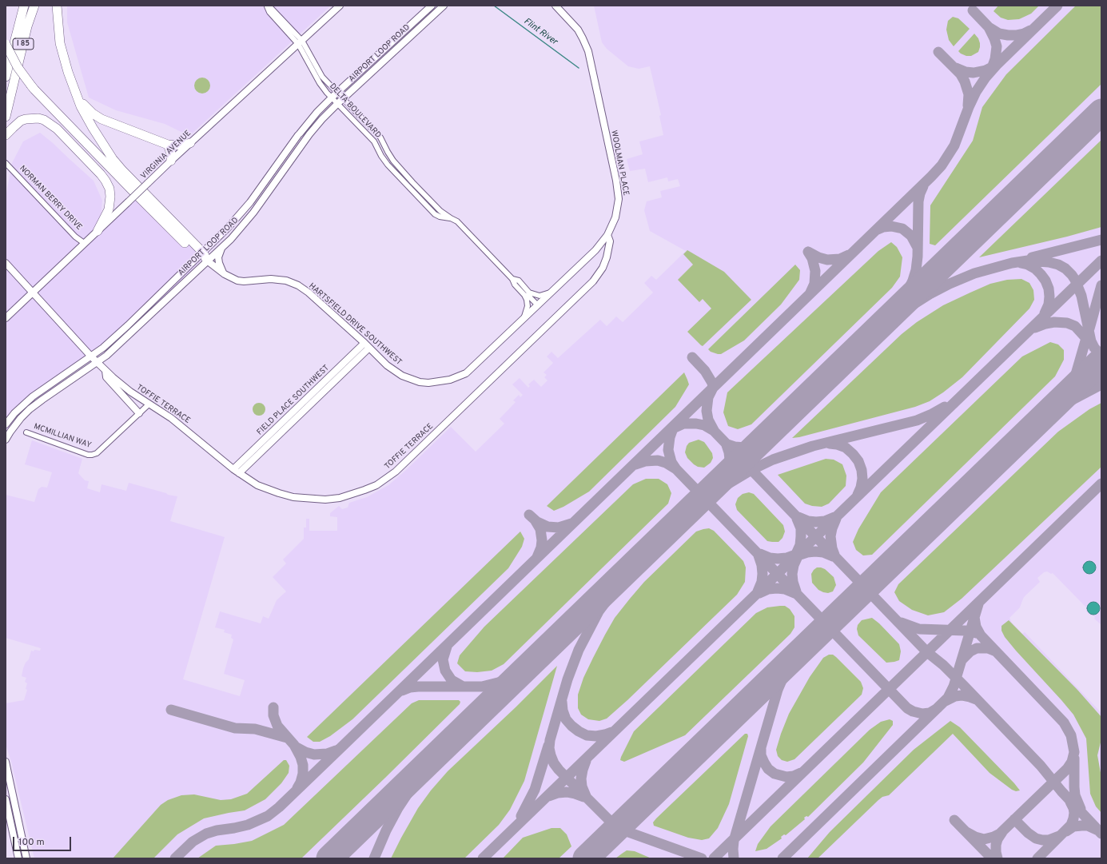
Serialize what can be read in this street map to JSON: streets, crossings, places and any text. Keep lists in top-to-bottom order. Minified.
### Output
{"streets":{"highway":["I 85"],"main road":["AIRPORT LOOP ROAD","VIRGINIA AVENUE","WOOLMAN PLACE","HARTSFIELD DRIVE SOUTHWEST","FIELD PLACE SOUTHWEST","TOFFIE TERRACE"],"street":["DELTA BOULEVARD","NORMAN BERRY DRIVE","MCMILLIAN WAY"]},"crossings":[["AIRPORT LOOP ROAD","DELTA BOULEVARD"],["AIRPORT LOOP ROAD","TOFFIE TERRACE"],["DELTA BOULEVARD","VIRGINIA AVENUE"],["DELTA BOULEVARD","WOOLMAN PLACE"],["DELTA BOULEVARD","HARTSFIELD DRIVE SOUTHWEST"],["VIRGINIA AVENUE","NORMAN BERRY DRIVE"],["VIRGINIA AVENUE","TOFFIE TERRACE"],["WOOLMAN PLACE","HARTSFIELD DRIVE SOUTHWEST"],["WOOLMAN PLACE","TOFFIE TERRACE"],["HARTSFIELD DRIVE SOUTHWEST","FIELD PLACE SOUTHWEST"],["FIELD PLACE SOUTHWEST","TOFFIE TERRACE"],["TOFFIE TERRACE","MCMILLIAN WAY"]],"water":["Flint River"],"scale_bar":"100 m"}
